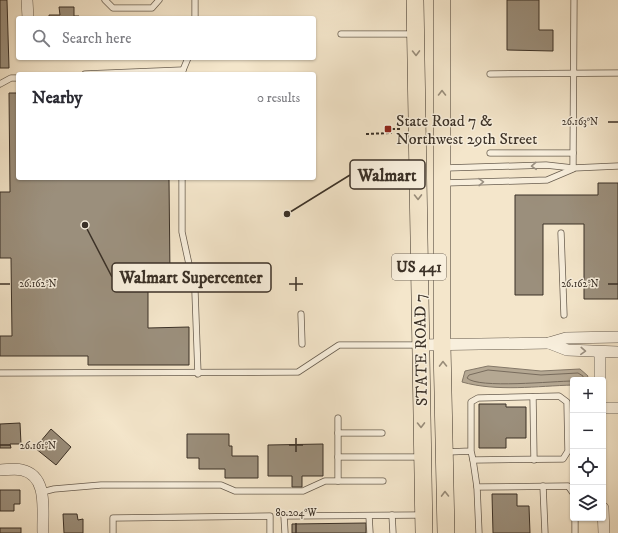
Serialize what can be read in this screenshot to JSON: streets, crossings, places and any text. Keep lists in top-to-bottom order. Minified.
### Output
{"streets":{"main road":["US 441","STATE ROAD 7"]},"places":{"transit":["State Road 7 & Northwest 29th Street"],"other":["Walmart","Walmart Supercenter"]},"page":{"search":"Search here","heading":["Nearby","0 results"],"map_buttons":["+","−"]},"coordinates":["26.163°N","26.162°N","26.161°N","80.204°W"]}
